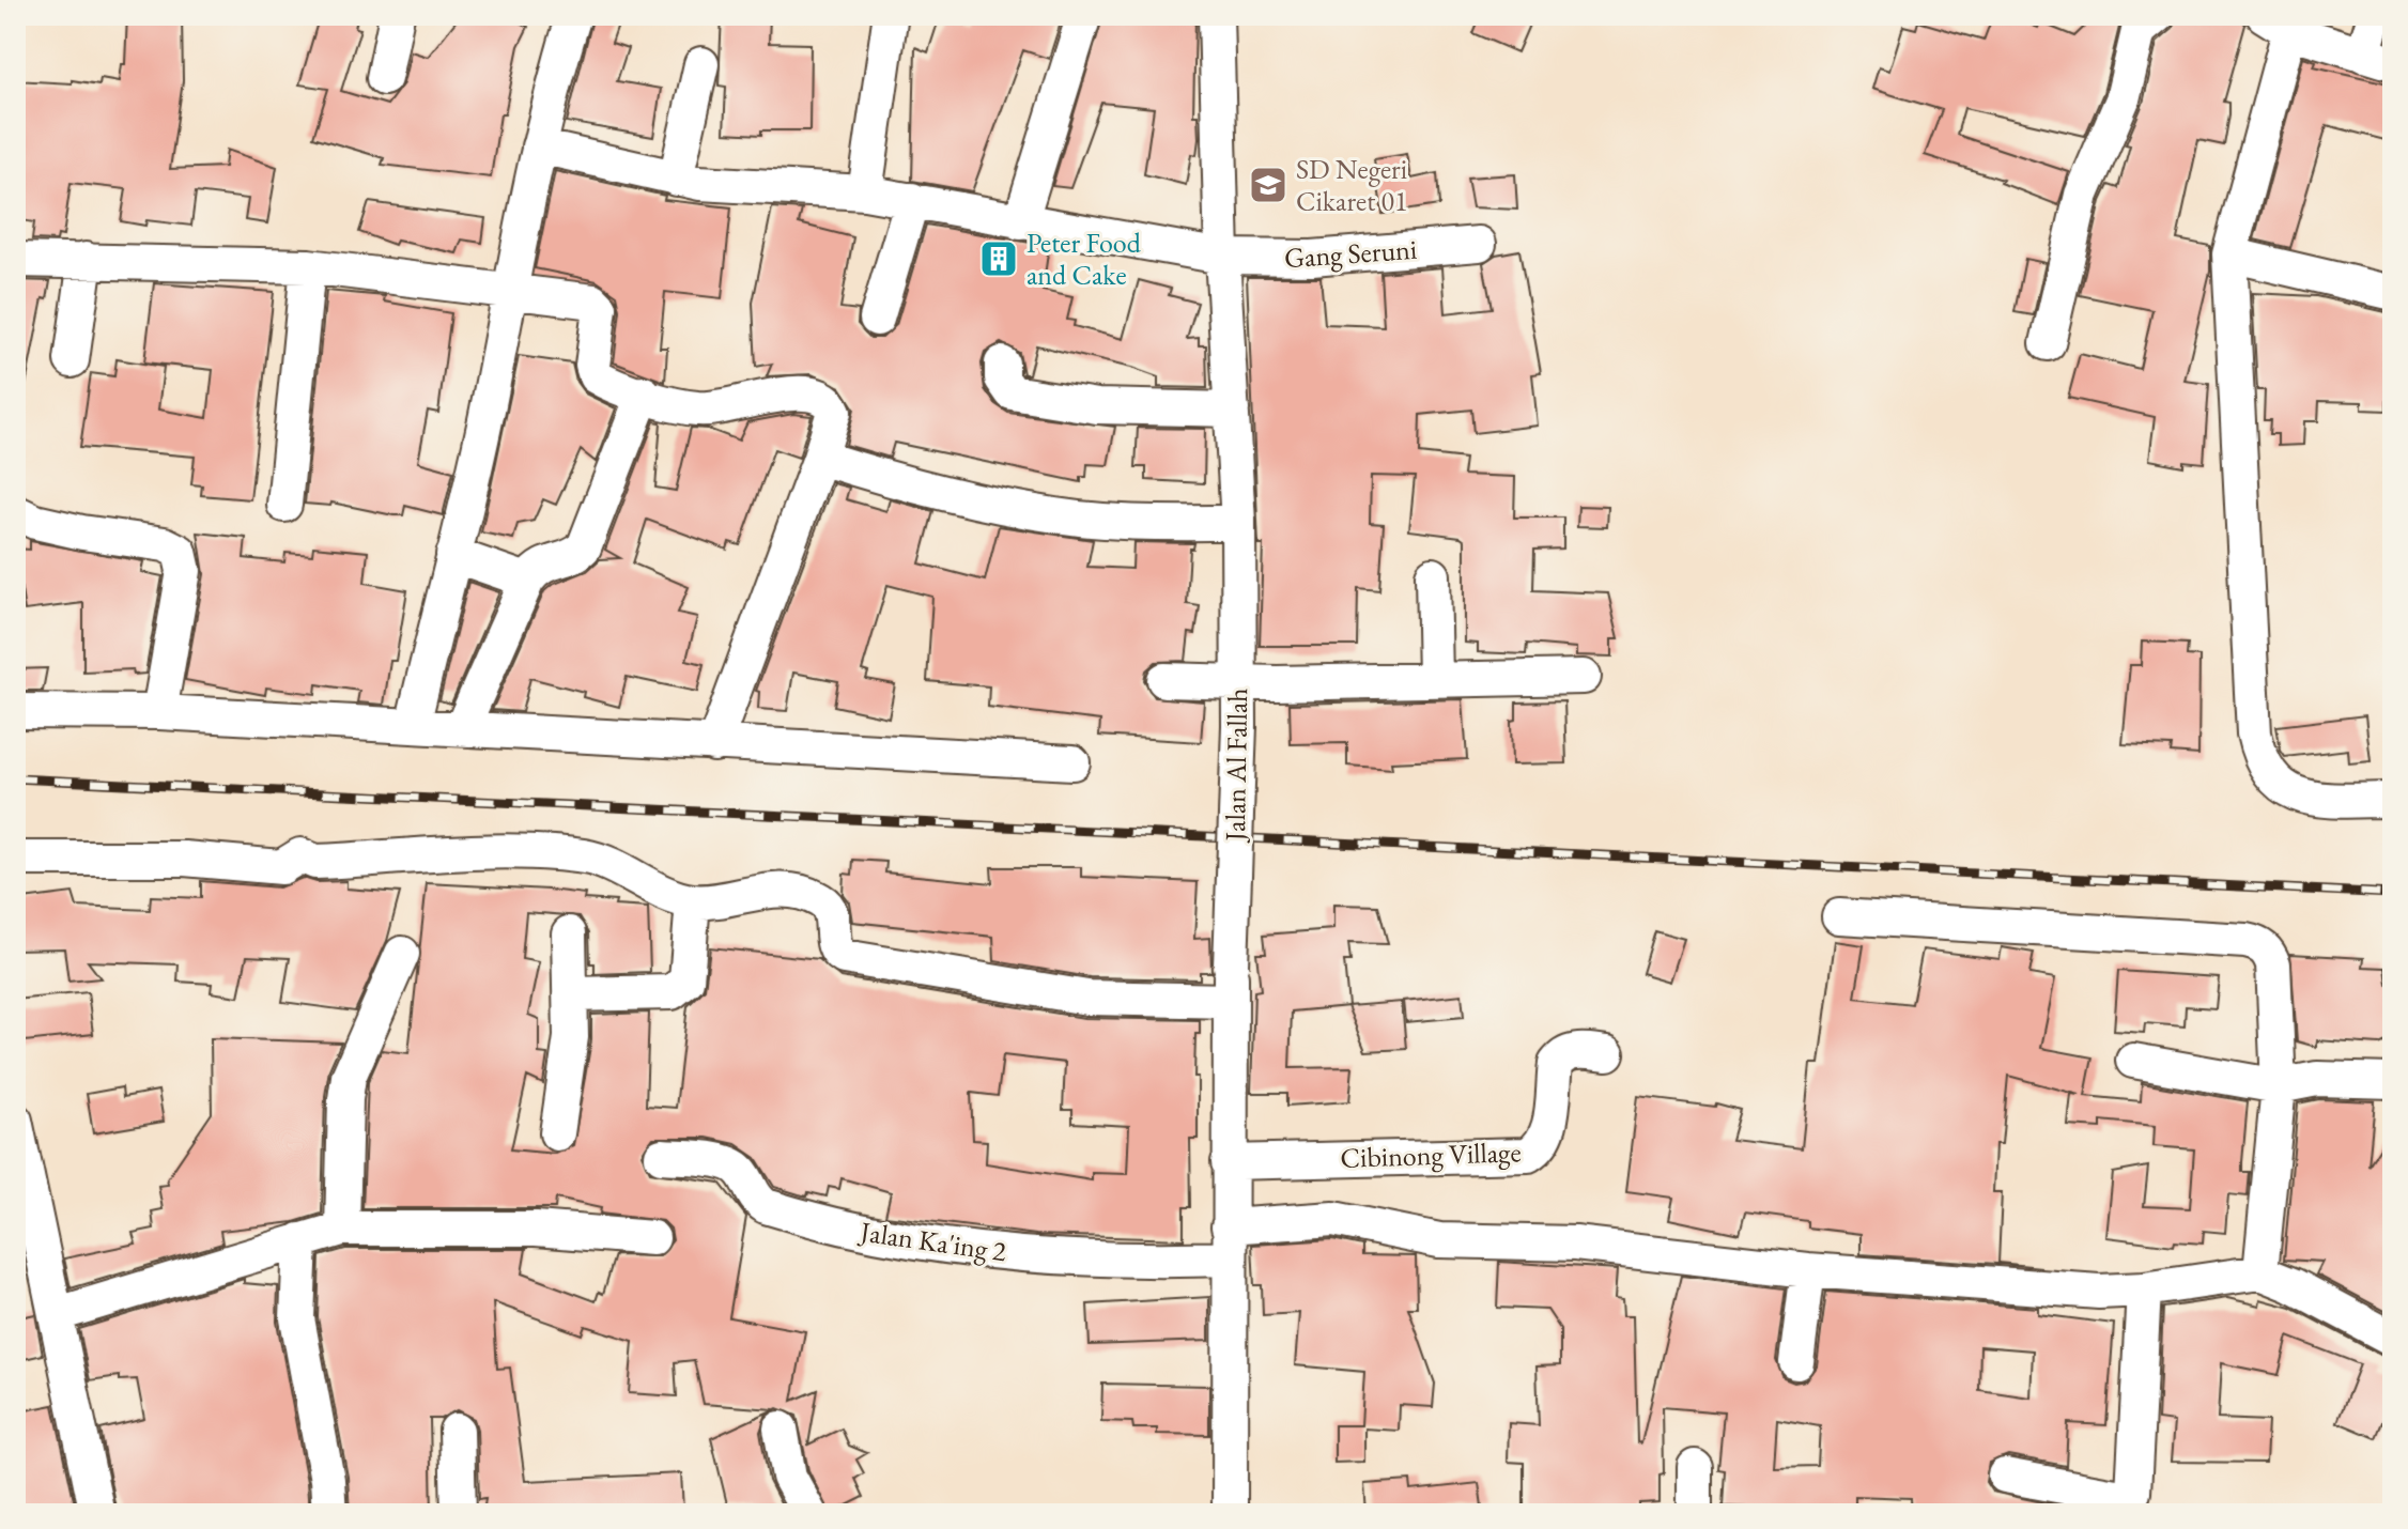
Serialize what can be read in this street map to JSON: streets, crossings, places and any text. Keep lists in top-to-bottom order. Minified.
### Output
{"streets":{"street":["Gang Seruni","Jalan Al Fallah","Cibinong Village","Jalan Ka'ing 2"]},"crossings":[["Gang Seruni","Jalan Al Fallah"],["Jalan Al Fallah","Cibinong Village"],["Jalan Al Fallah","Jalan Ka'ing 2"]],"places":{"school or university":["SD Negeri Cikaret 01"],"building":["Peter Food and Cake"]}}
